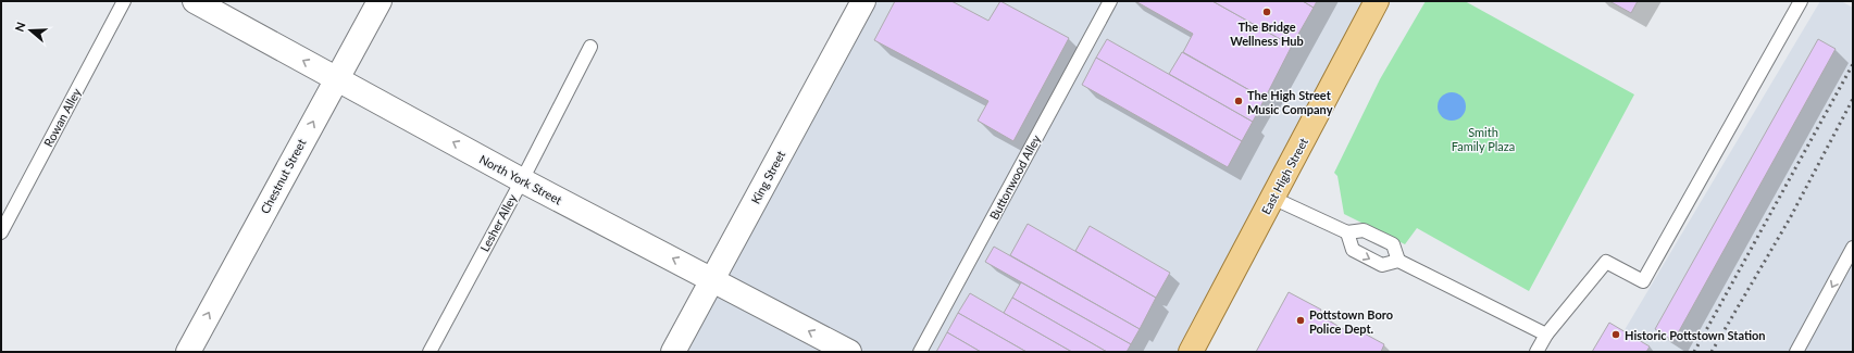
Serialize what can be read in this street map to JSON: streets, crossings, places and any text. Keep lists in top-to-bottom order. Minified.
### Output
{"streets":{"main road":["East High Street"],"street":["Chestnut Street","King Street","North York Street"],"lane":["Rowan Alley","Buttonwood Alley","Lesher Alley"]},"crossings":[["Chestnut Street","North York Street"],["King Street","North York Street"],["North York Street","Lesher Alley"]],"one_way":["Chestnut Street","North York Street"],"parks":["Smith Family Plaza"],"places":["The Bridge Wellness Hub","The High Street Music Company","Pottstown Boro Police Dept.","Historic Pottstown Station"],"north":"left"}
